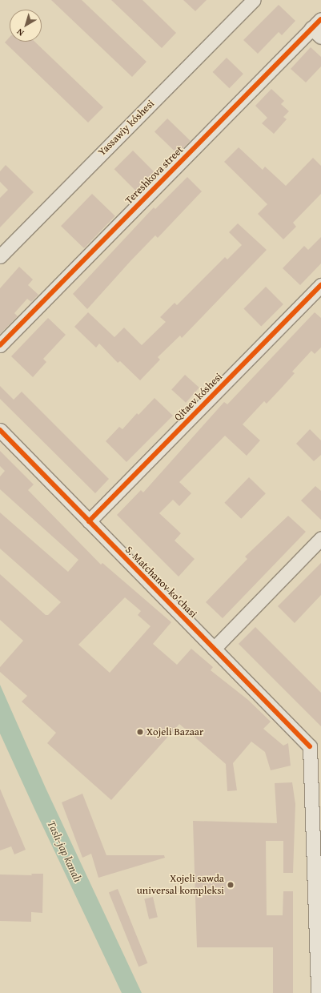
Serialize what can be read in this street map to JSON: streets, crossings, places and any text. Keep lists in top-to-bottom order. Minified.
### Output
{"streets":{"street":["Yassawiy kóshesi","Tereshkova street","Qitaev kóshesi","S. Matchanov ko'chasi"]},"crossings":[["Qitaev kóshesi","S. Matchanov ko'chasi"]],"water":["Taslı-jap kanalı"],"places":["Xojeli Bazaar","Xojeli sawda universal kompleksi"],"north":"bottom left"}
